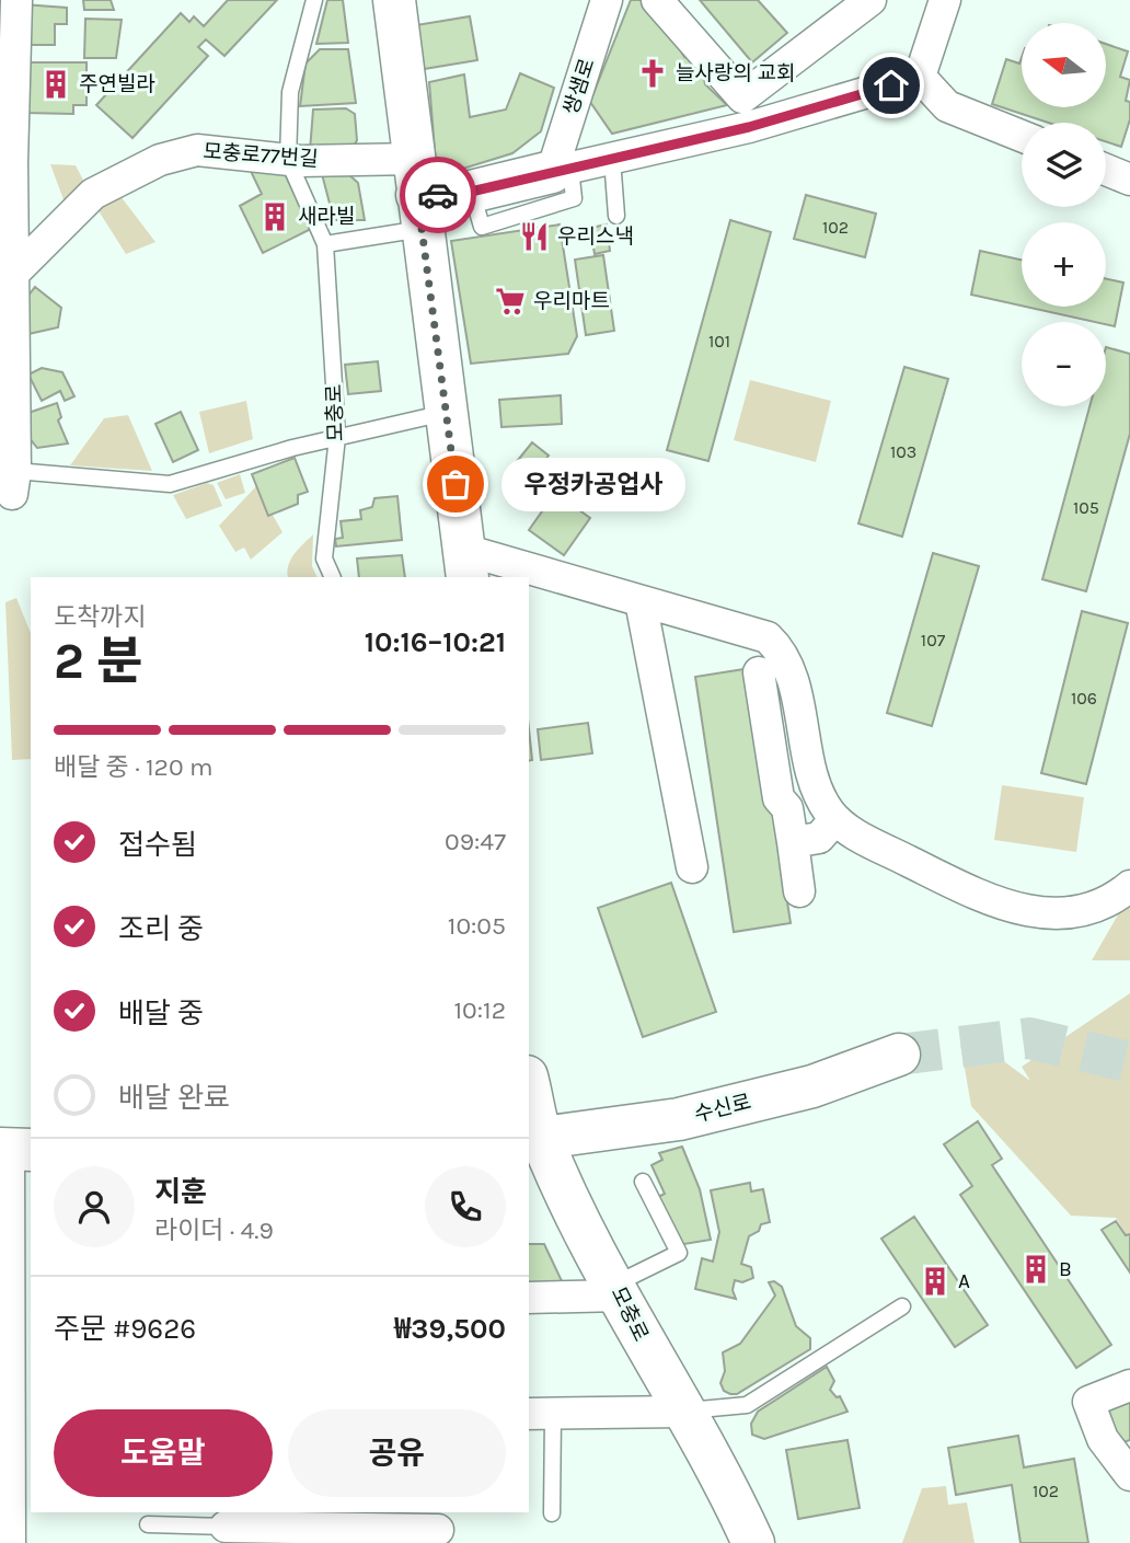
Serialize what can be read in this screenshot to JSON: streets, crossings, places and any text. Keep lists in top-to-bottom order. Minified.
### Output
{"streets":{"main road":["모충로","수신로"],"street":["쌍샘로","모충로77번길"]},"crossings":[["모충로77번길","모충로"],["모충로","수신로"]],"places":{"church":["늘사랑의 교회"],"building":["주연빌라","새라빌","B","A"],"restaurant":["우리스낵"],"supermarket":["우리마트"],"other":["우정카공업사"]},"house_numbers":["102","101","103","105","107","106","102"],"north":"left","page":{"map_buttons":["+","−"],"bubble":"우정카공업사","heading":["2 분","도착까지","10:16–10:21"],"panel":["지훈","라이더 · 4.9","주문 #9626","₩39,500"],"bar":"배달 중 · 120 m","list":[["접수됨","09:47"],["조리 중","10:05"],["배달 중","10:12"],"배달 완료"],"buttons":["도움말","공유"]}}
